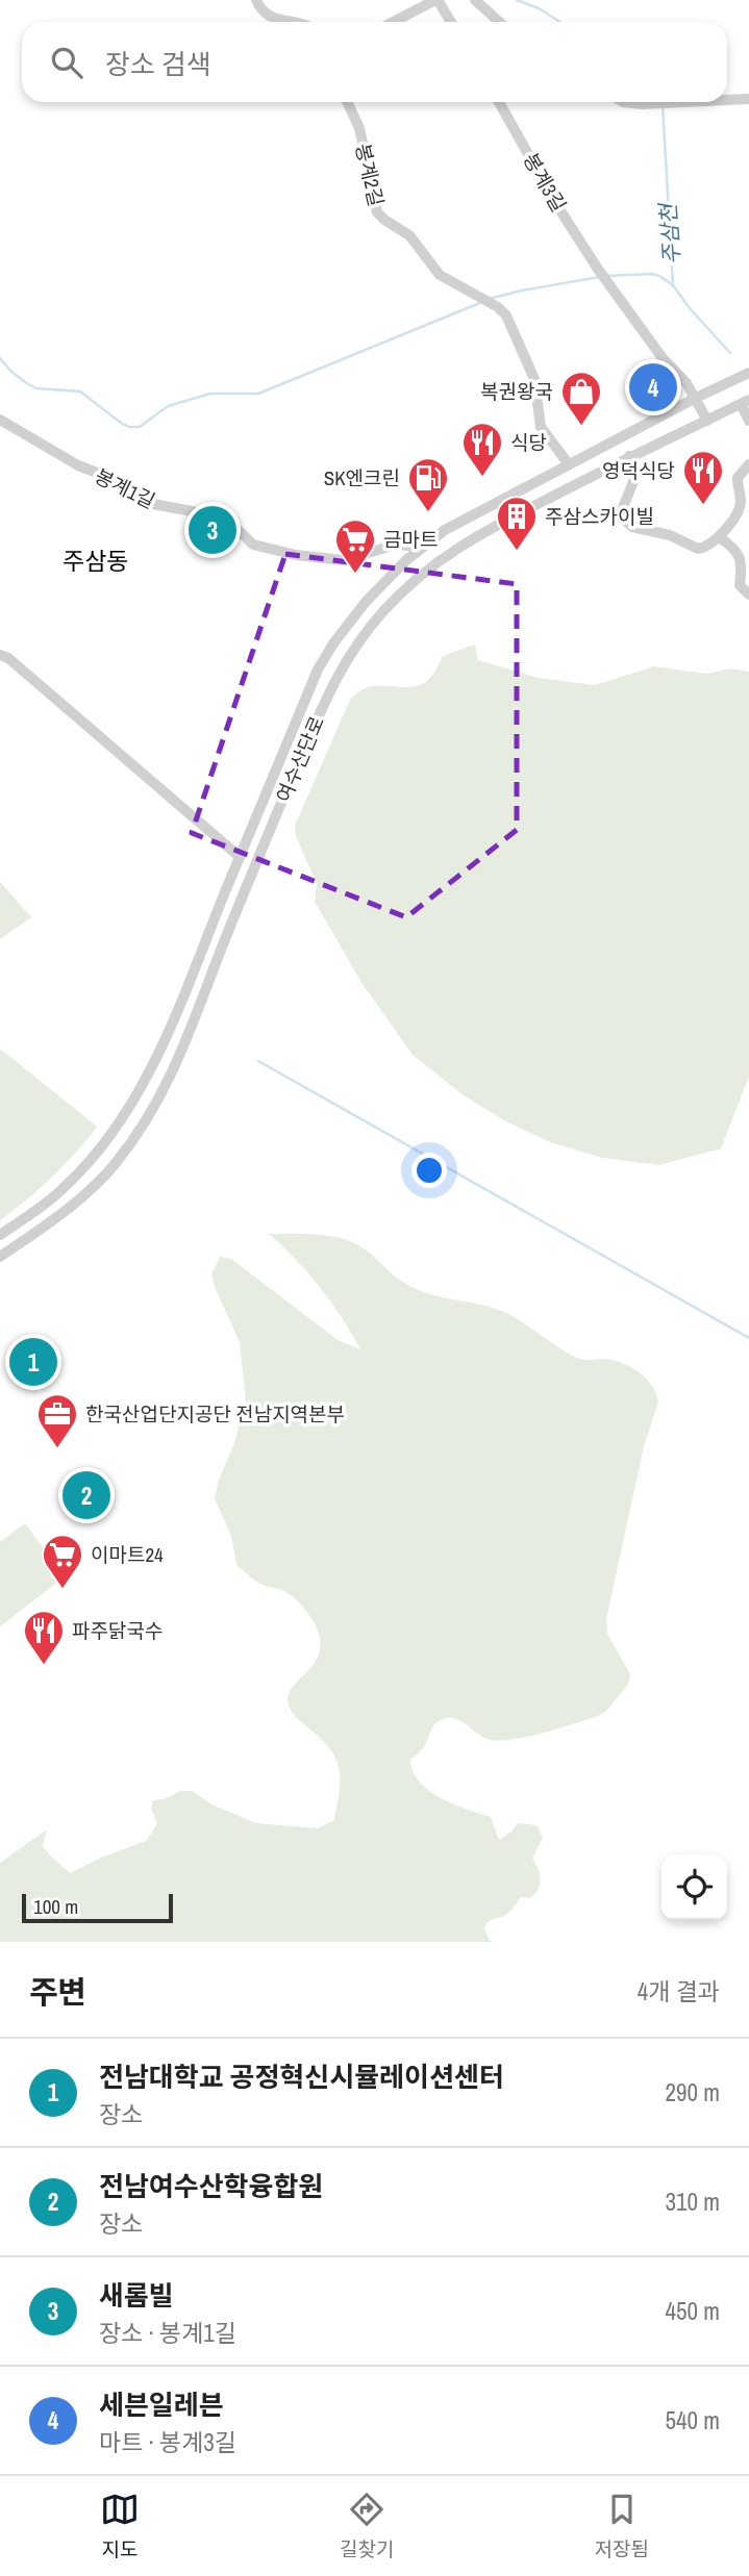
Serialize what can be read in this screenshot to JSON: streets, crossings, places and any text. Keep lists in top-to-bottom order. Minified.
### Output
{"streets":{"street":["봉계2길","봉계3길","봉계1길","여수산단로"]},"crossings":[["봉계2길","여수산단로"],["봉계3길","여수산단로"],["봉계1길","여수산단로"]],"districts":["주삼동"],"water":["주삼천"],"places":{"shop":["복권왕국"],"restaurant":["식당","영덕식당","파주닭국수"],"fuel station":["SK엔크린"],"building":["주삼스카이빌"],"supermarket":["금마트","이마트24"],"office":["한국산업단지공단 전남지역본부"]},"scale_bar":"100 m","page":{"search":"장소 검색","pins":["4","3","1","2"],"scale":"100 m","heading":["주변","4개 결과"],"list":[{"mark":"1","name":"전남대학교 공정혁신시뮬레이션센터","note":"장소","value":"290 m"},{"mark":"2","name":"전남여수산학융합원","note":"장소","value":"310 m"},{"mark":"3","name":"새롬빌","note":"장소 · 봉계1길","value":"450 m"},{"mark":"4","name":"세븐일레븐","note":"마트 · 봉계3길","value":"540 m"}],"nav":["지도","길찾기","저장됨"]}}
